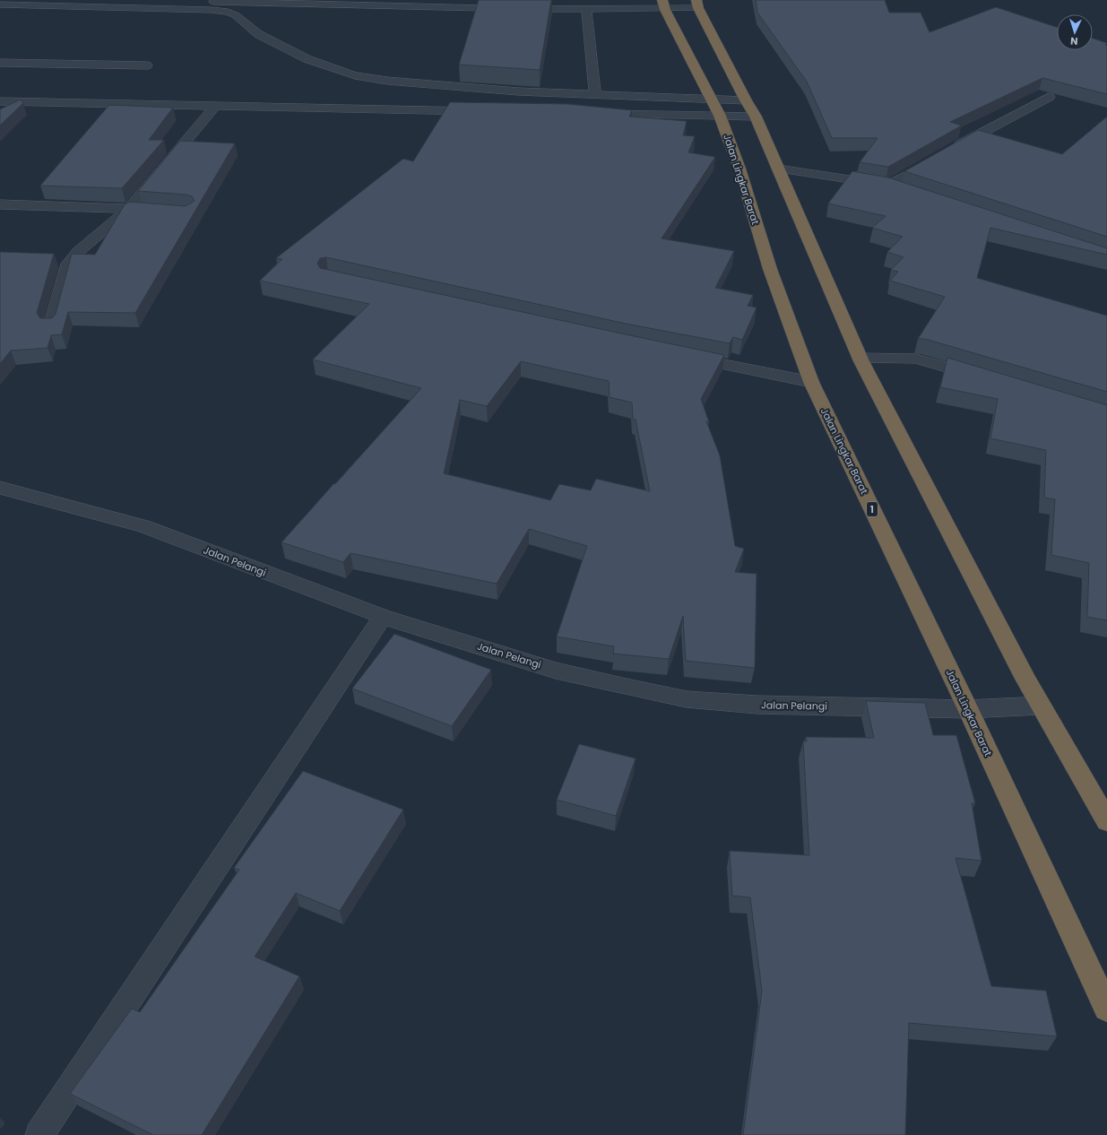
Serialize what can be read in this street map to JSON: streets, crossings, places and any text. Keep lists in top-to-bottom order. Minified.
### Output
{"streets":{"highway":["Jalan Lingkar Barat","1"],"street":["Jalan Pelangi"]},"crossings":[["Jalan Lingkar Barat","Jalan Pelangi"]],"north":"bottom"}
